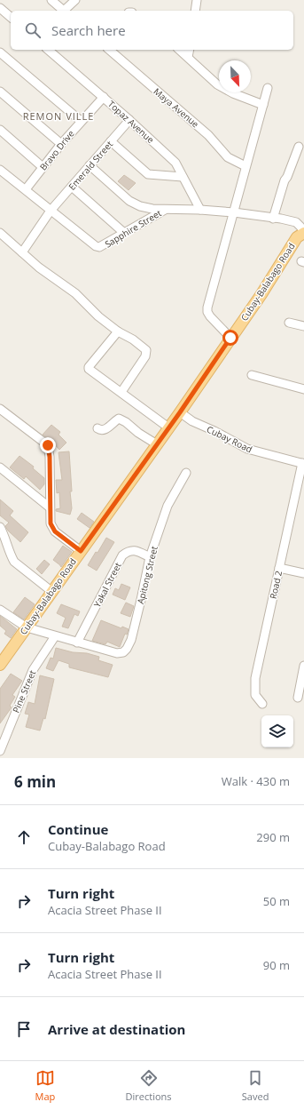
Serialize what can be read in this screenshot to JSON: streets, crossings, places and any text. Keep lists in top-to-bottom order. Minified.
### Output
{"streets":{"main road":["Cubay-Balabago Road"],"street":["Maya Avenue","Topaz Avenue","Bravo Drive","Emerald Street","Sapphire Street","Cubay Road","Apitong Street","Yakal Street","Road 2","Pine Street"]},"crossings":[["Topaz Avenue","Bravo Drive"],["Topaz Avenue","Emerald Street"],["Bravo Drive","Sapphire Street"],["Emerald Street","Sapphire Street"],["Cubay-Balabago Road","Cubay Road"],["Cubay Road","Road 2"],["Apitong Street","Yakal Street"]],"districts":["REMON VILLE"],"north":"bottom right","page":{"search":"Search here","heading":["6 min","Walk · 430 m"],"list":[["Continue","Cubay-Balabago Road","290 m"],["Turn right","Acacia Street Phase II","50 m"],["Turn right","Acacia Street Phase II","90 m"],"Arrive at destination"],"nav":["Map","Directions","Saved"]}}
